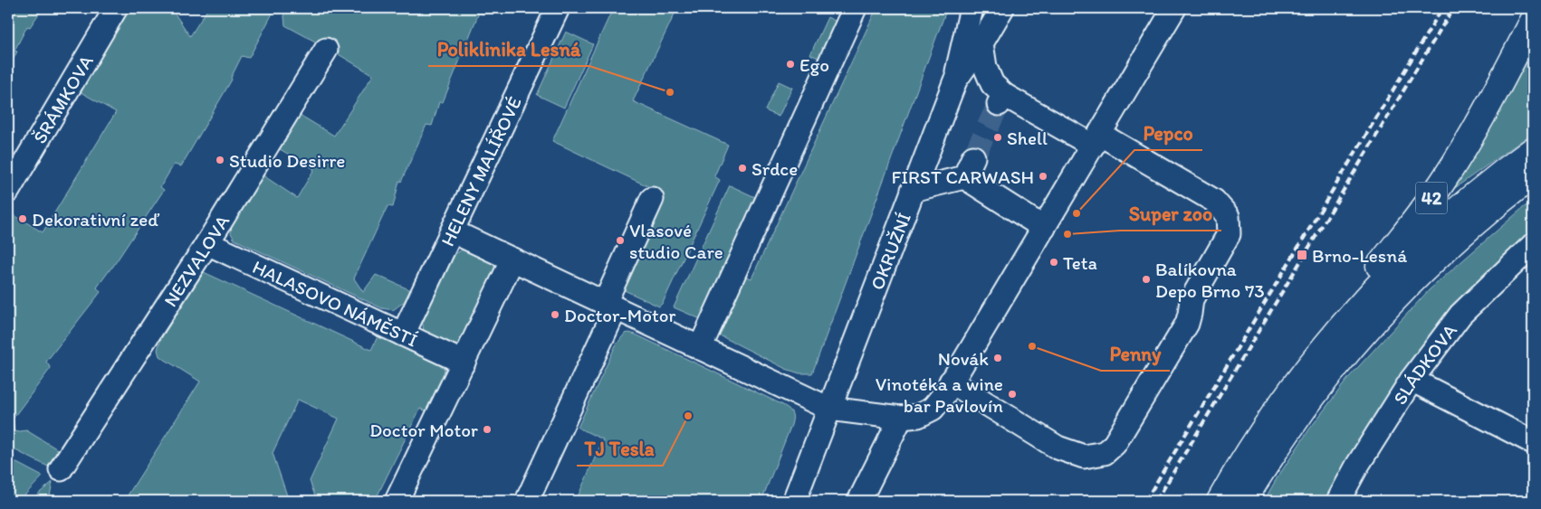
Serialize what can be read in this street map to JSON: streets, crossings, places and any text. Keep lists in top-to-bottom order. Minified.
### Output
{"streets":{"highway":["42"],"street":["ŠRÁMKOVA","HELENY MALÍŘOVÉ","OKRUŽNÍ","NEZVALOVA","HALASOVO NÁMĚSTÍ","SLÁDKOVA"]},"crossings":[["HELENY MALÍŘOVÉ","HALASOVO NÁMĚSTÍ"],["NEZVALOVA","HALASOVO NÁMĚSTÍ"]],"places":{"other":["Ego","Poliklinika Lesná","Shell","Studio Desirre","Srdce","FIRST CARWASH","Pepco","Dekorativní zeď","Super zoo","Vlasové studio Care","Teta","Balíkovna Depo Brno 73","Doctor-Motor","Penny","Novák","Vinotéka a wine bar Pavlovín","TJ Tesla","Doctor Motor"],"transit":["Brno-Lesná"]}}
